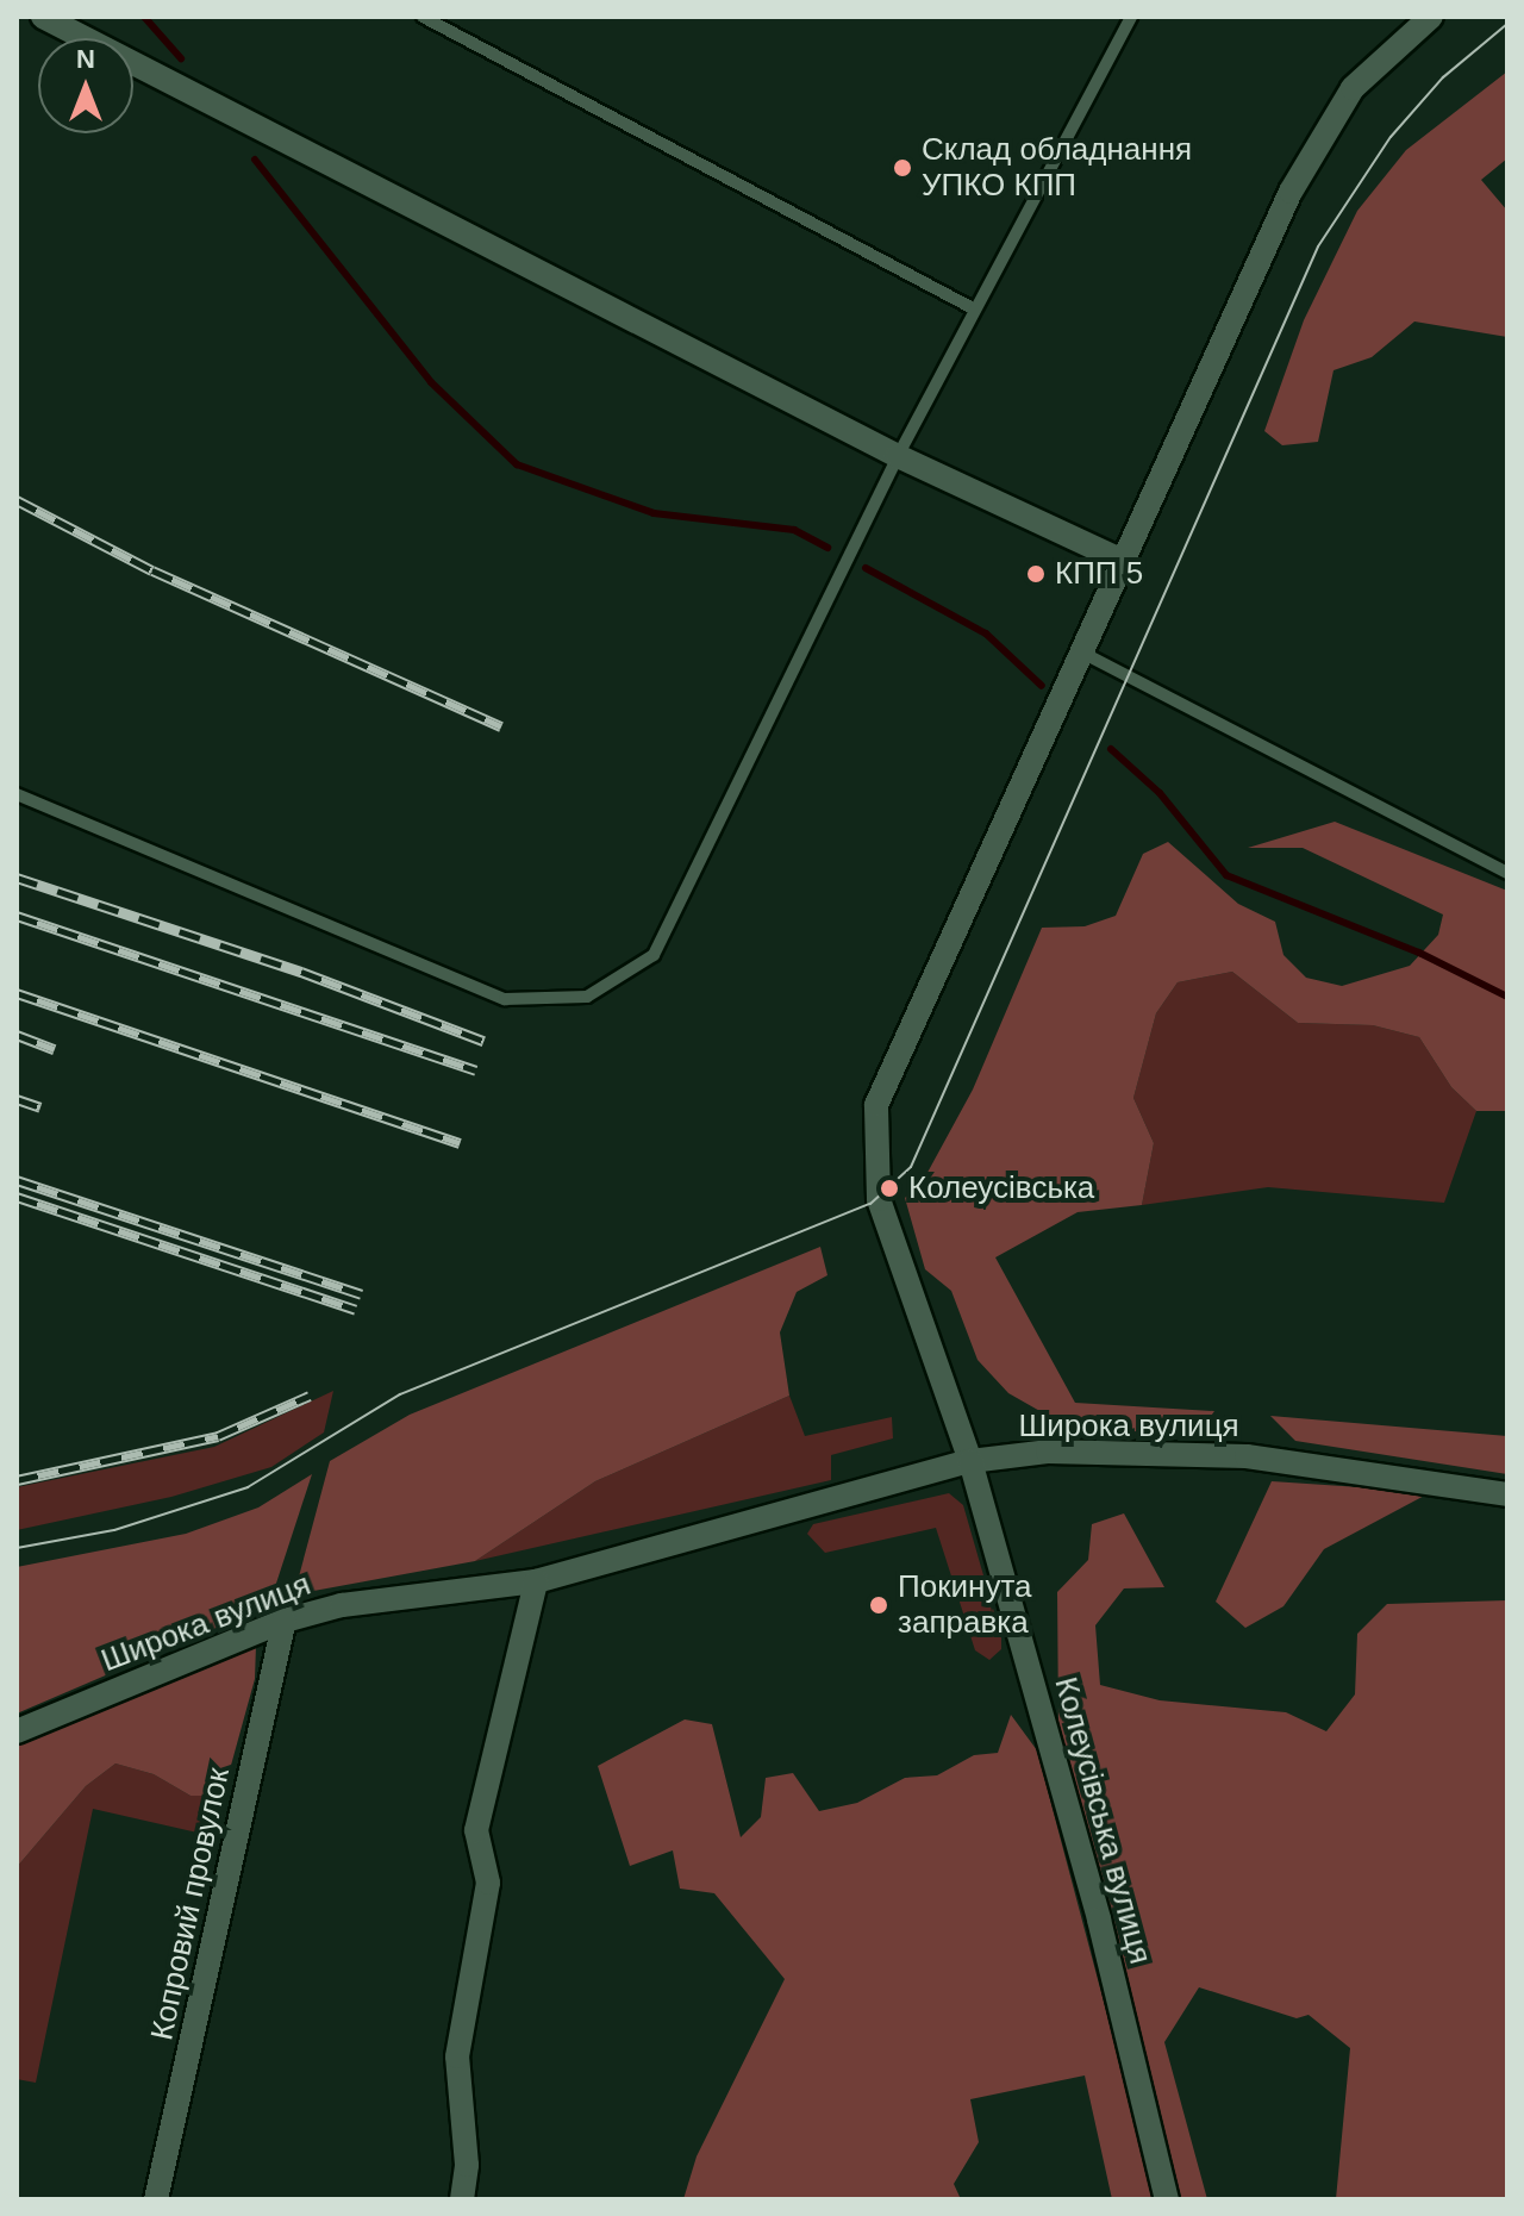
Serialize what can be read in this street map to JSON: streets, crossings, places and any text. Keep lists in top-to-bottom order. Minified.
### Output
{"streets":{"street":["Широка вулиця","Колеусівська вулиця","Копровий провулок"]},"crossings":[["Широка вулиця","Колеусівська вулиця"],["Широка вулиця","Копровий провулок"]],"places":["Склад обладнання УПКО КПП","КПП 5","Колеусівська","Покинута заправка"],"north":"top"}
